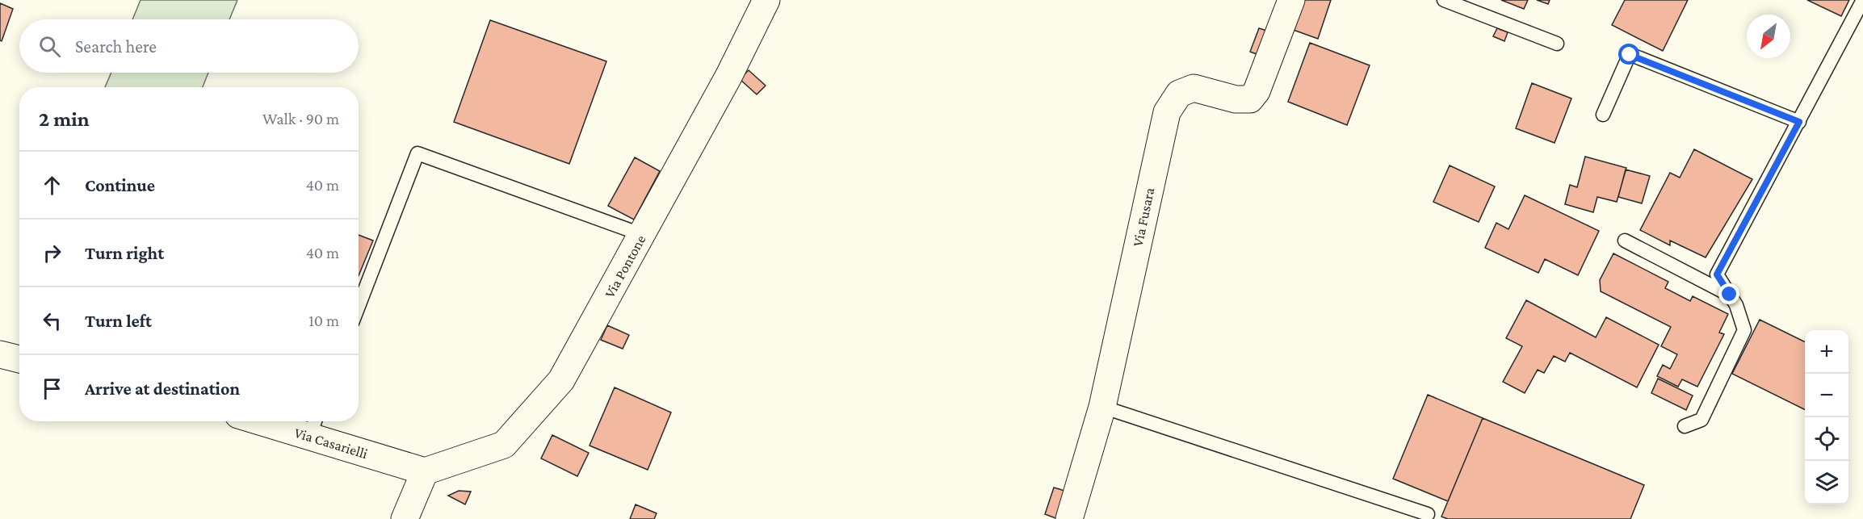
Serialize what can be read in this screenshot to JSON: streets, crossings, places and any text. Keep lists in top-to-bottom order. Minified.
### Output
{"streets":{"street":["Via Fusara","Via Pontone","Via Casarielli"]},"crossings":[["Via Pontone","Via Casarielli"]],"north":"bottom left","page":{"search":"Search here","heading":["2 min","Walk · 90 m"],"list":[["Continue","40 m"],["Turn right","40 m"],["Turn left","10 m"],"Arrive at destination"],"map_buttons":["+","−"]}}
